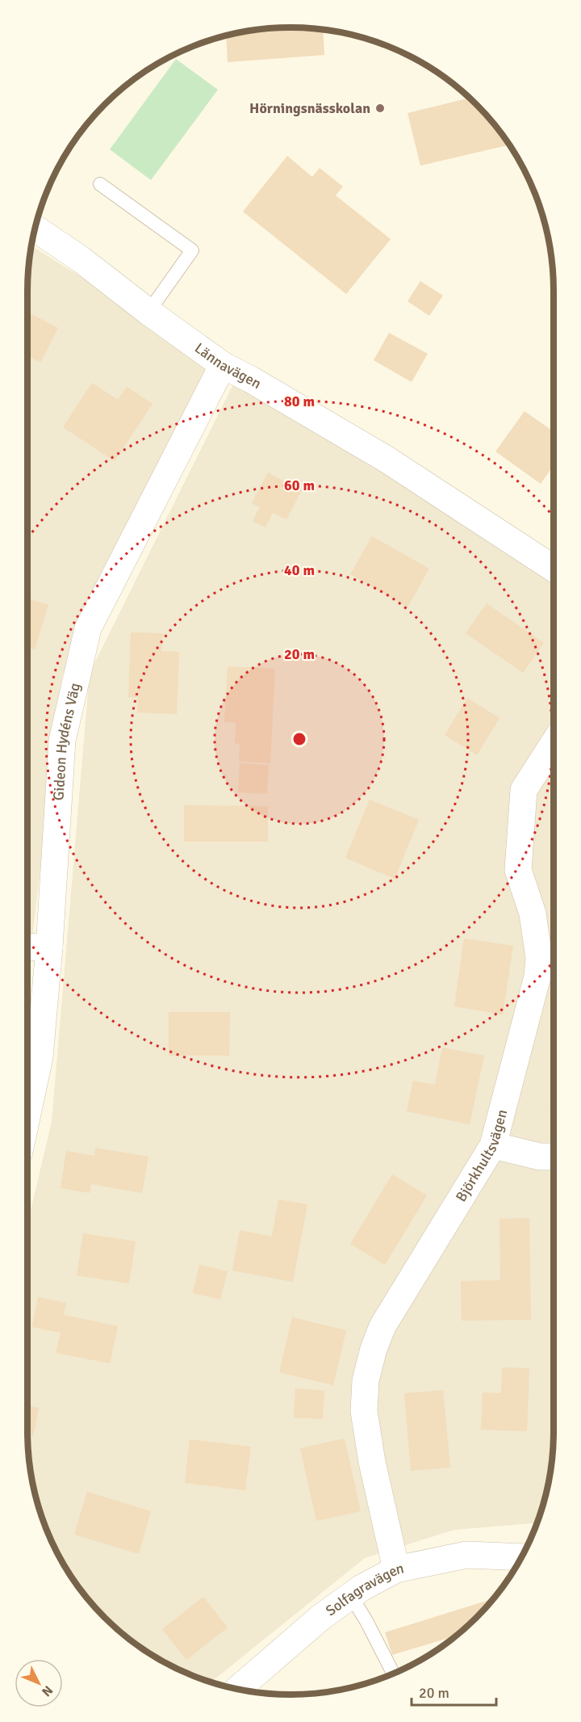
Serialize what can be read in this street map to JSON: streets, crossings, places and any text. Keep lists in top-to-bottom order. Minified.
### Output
{"streets":{"street":["Lännavägen","Gideon Hydéns Väg","Björkhultsvägen","Solfagravägen"]},"crossings":[["Lännavägen","Gideon Hydéns Väg"],["Björkhultsvägen","Solfagravägen"]],"places":["Hörningsnässkolan"],"scale_bar":"20 m","north":"bottom right","rings":["80 m","60 m","40 m","20 m"]}
